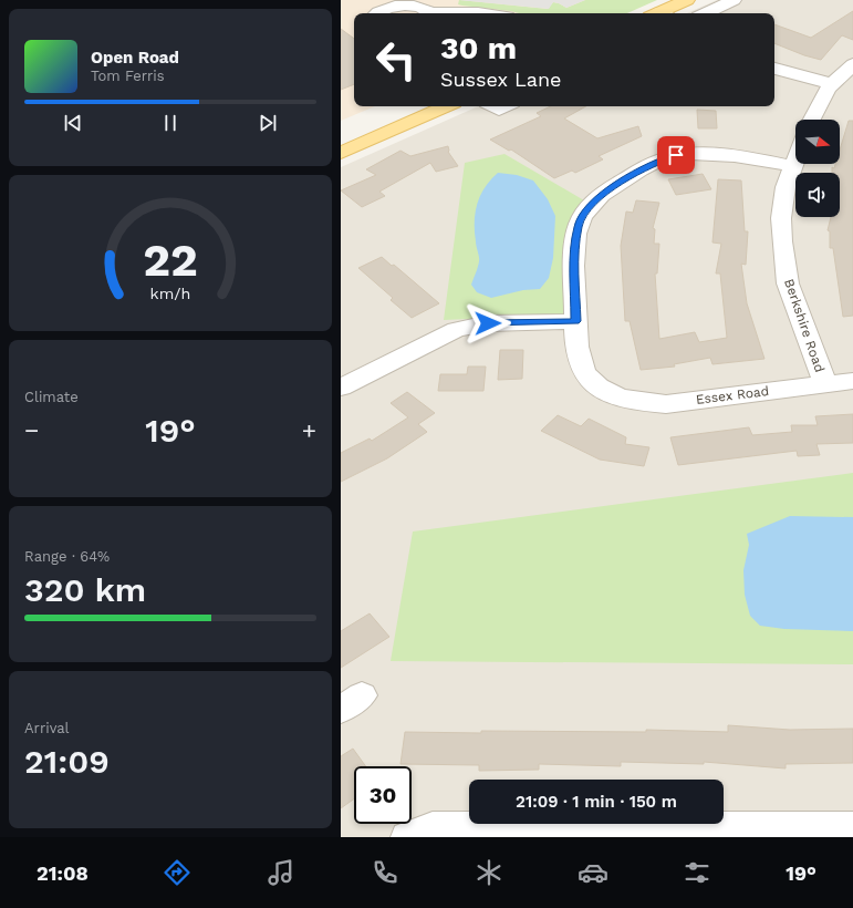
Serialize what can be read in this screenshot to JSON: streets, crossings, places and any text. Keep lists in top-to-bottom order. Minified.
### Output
{"streets":{"street":["Berkshire Road","Essex Road"]},"crossings":[["Berkshire Road","Essex Road"]],"north":"right","page":{"turn":["30 m","Sussex Lane"],"song":["Open Road","Tom Ferris"],"tile":["Climate",["Range · 64%","320 km"],["Arrival","21:09"]],"heat":["−","19°","+"],"limit":"30","trip":"21:09 · 1 min · 150 m","tabs":["21:08","19°"],"gauge":["22","km/h"]}}
